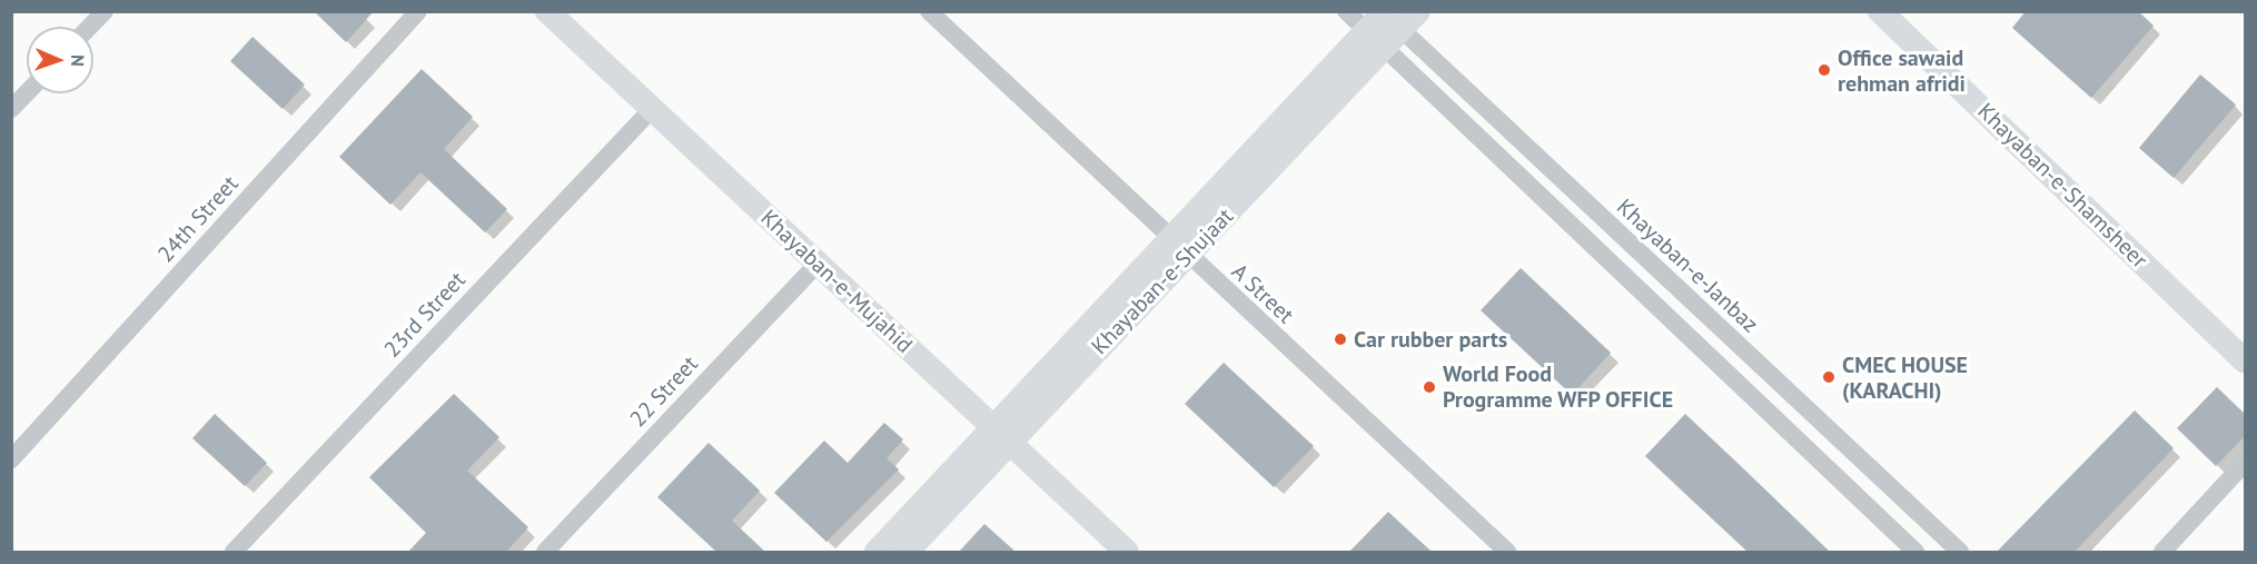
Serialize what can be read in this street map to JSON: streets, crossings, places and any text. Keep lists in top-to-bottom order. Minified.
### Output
{"streets":{"main road":["Khayaban-e-Shamsheer","Khayaban-e-Mujahid","Khayaban-e-Shujaat"],"street":["24th Street","Khayaban-e-Janbaz","A Street","23rd Street","22 Street"]},"crossings":[["Khayaban-e-Janbaz","Khayaban-e-Shujaat"],["Khayaban-e-Mujahid","Khayaban-e-Shujaat"],["Khayaban-e-Mujahid","23rd Street"],["Khayaban-e-Mujahid","22 Street"],["Khayaban-e-Shujaat","A Street"]],"places":["Office sawaid rehman afridi","Car rubber parts","CMEC HOUSE (KARACHI)","World Food Programme WFP OFFICE"],"north":"right"}
